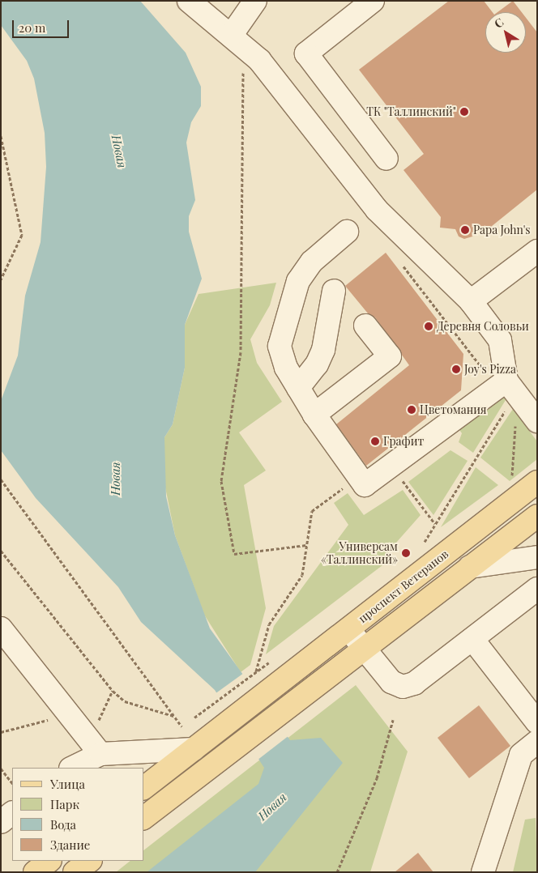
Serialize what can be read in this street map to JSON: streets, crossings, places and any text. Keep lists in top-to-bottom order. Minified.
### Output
{"streets":{"main road":["проспект Ветеранов"]},"water":["Новая"],"places":["ТК \"Таллинский\"","Papa John's","Деревня Соловьи","Joy's Pizza","Цветомания","Графит","Универсам «Таллинский»"],"legend":["Улица","Парк","Вода","Здание"],"scale_bar":"20 m","north":"top left"}
